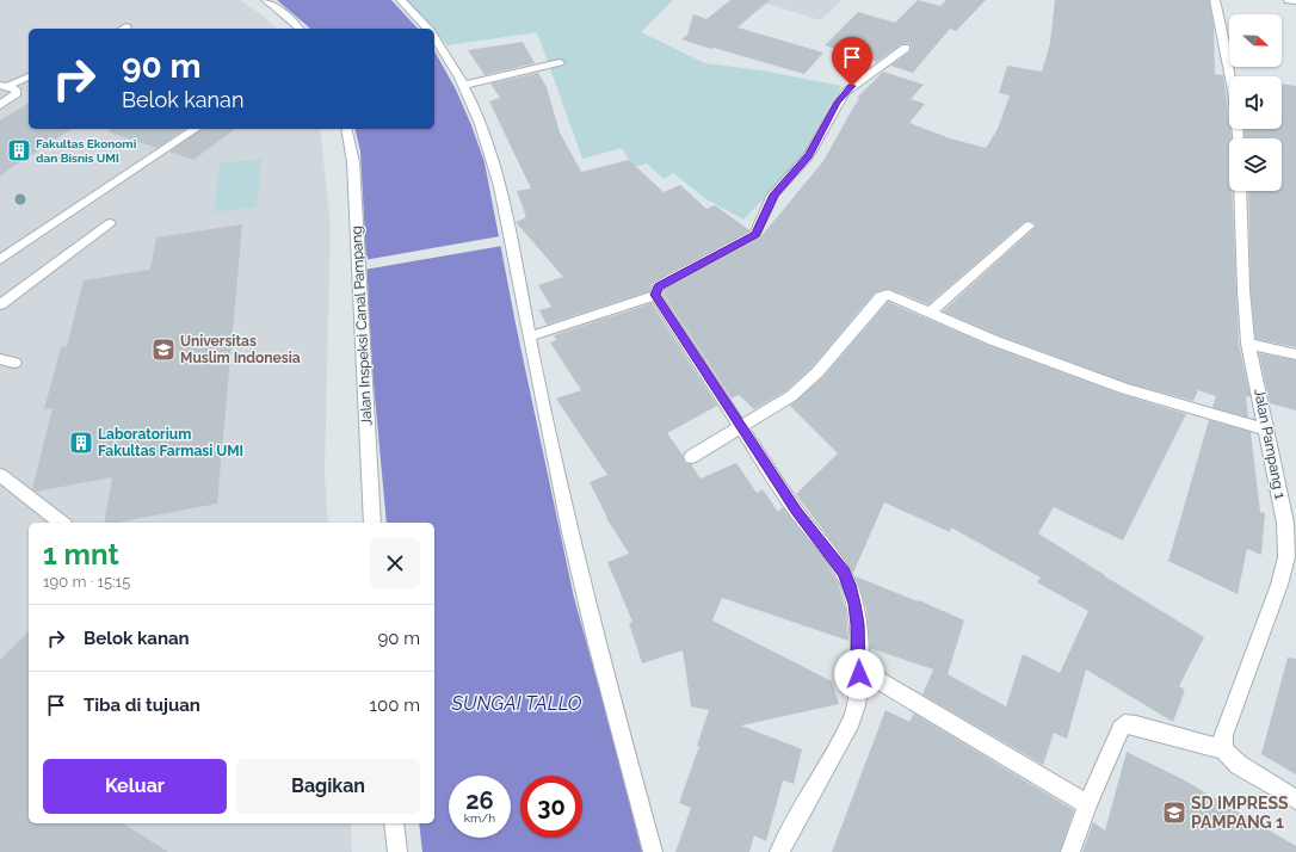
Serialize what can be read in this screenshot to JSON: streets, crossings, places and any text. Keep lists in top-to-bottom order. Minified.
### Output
{"streets":{"street":["Jalan Inspeksi Canal Pampang","Jalan Pampang 1"]},"water":["SUNGAI TALLO"],"places":{"building":["Fakultas Ekonomi dan Bisnis UMI","Laboratorium Fakultas Farmasi UMI"],"school or university":["Universitas Muslim Indonesia","SD IMPRESS PAMPANG 1"]},"north":"right","page":{"turn":["90 m","Belok kanan"],"heading":["1 mnt","190 m · 15:15"],"list":[{"name":"Belok kanan","value":"90 m"},{"name":"Tiba di tujuan","value":"100 m"}],"buttons":["Keluar","Bagikan"],"speed":"26 km/h","limit":"30"}}
